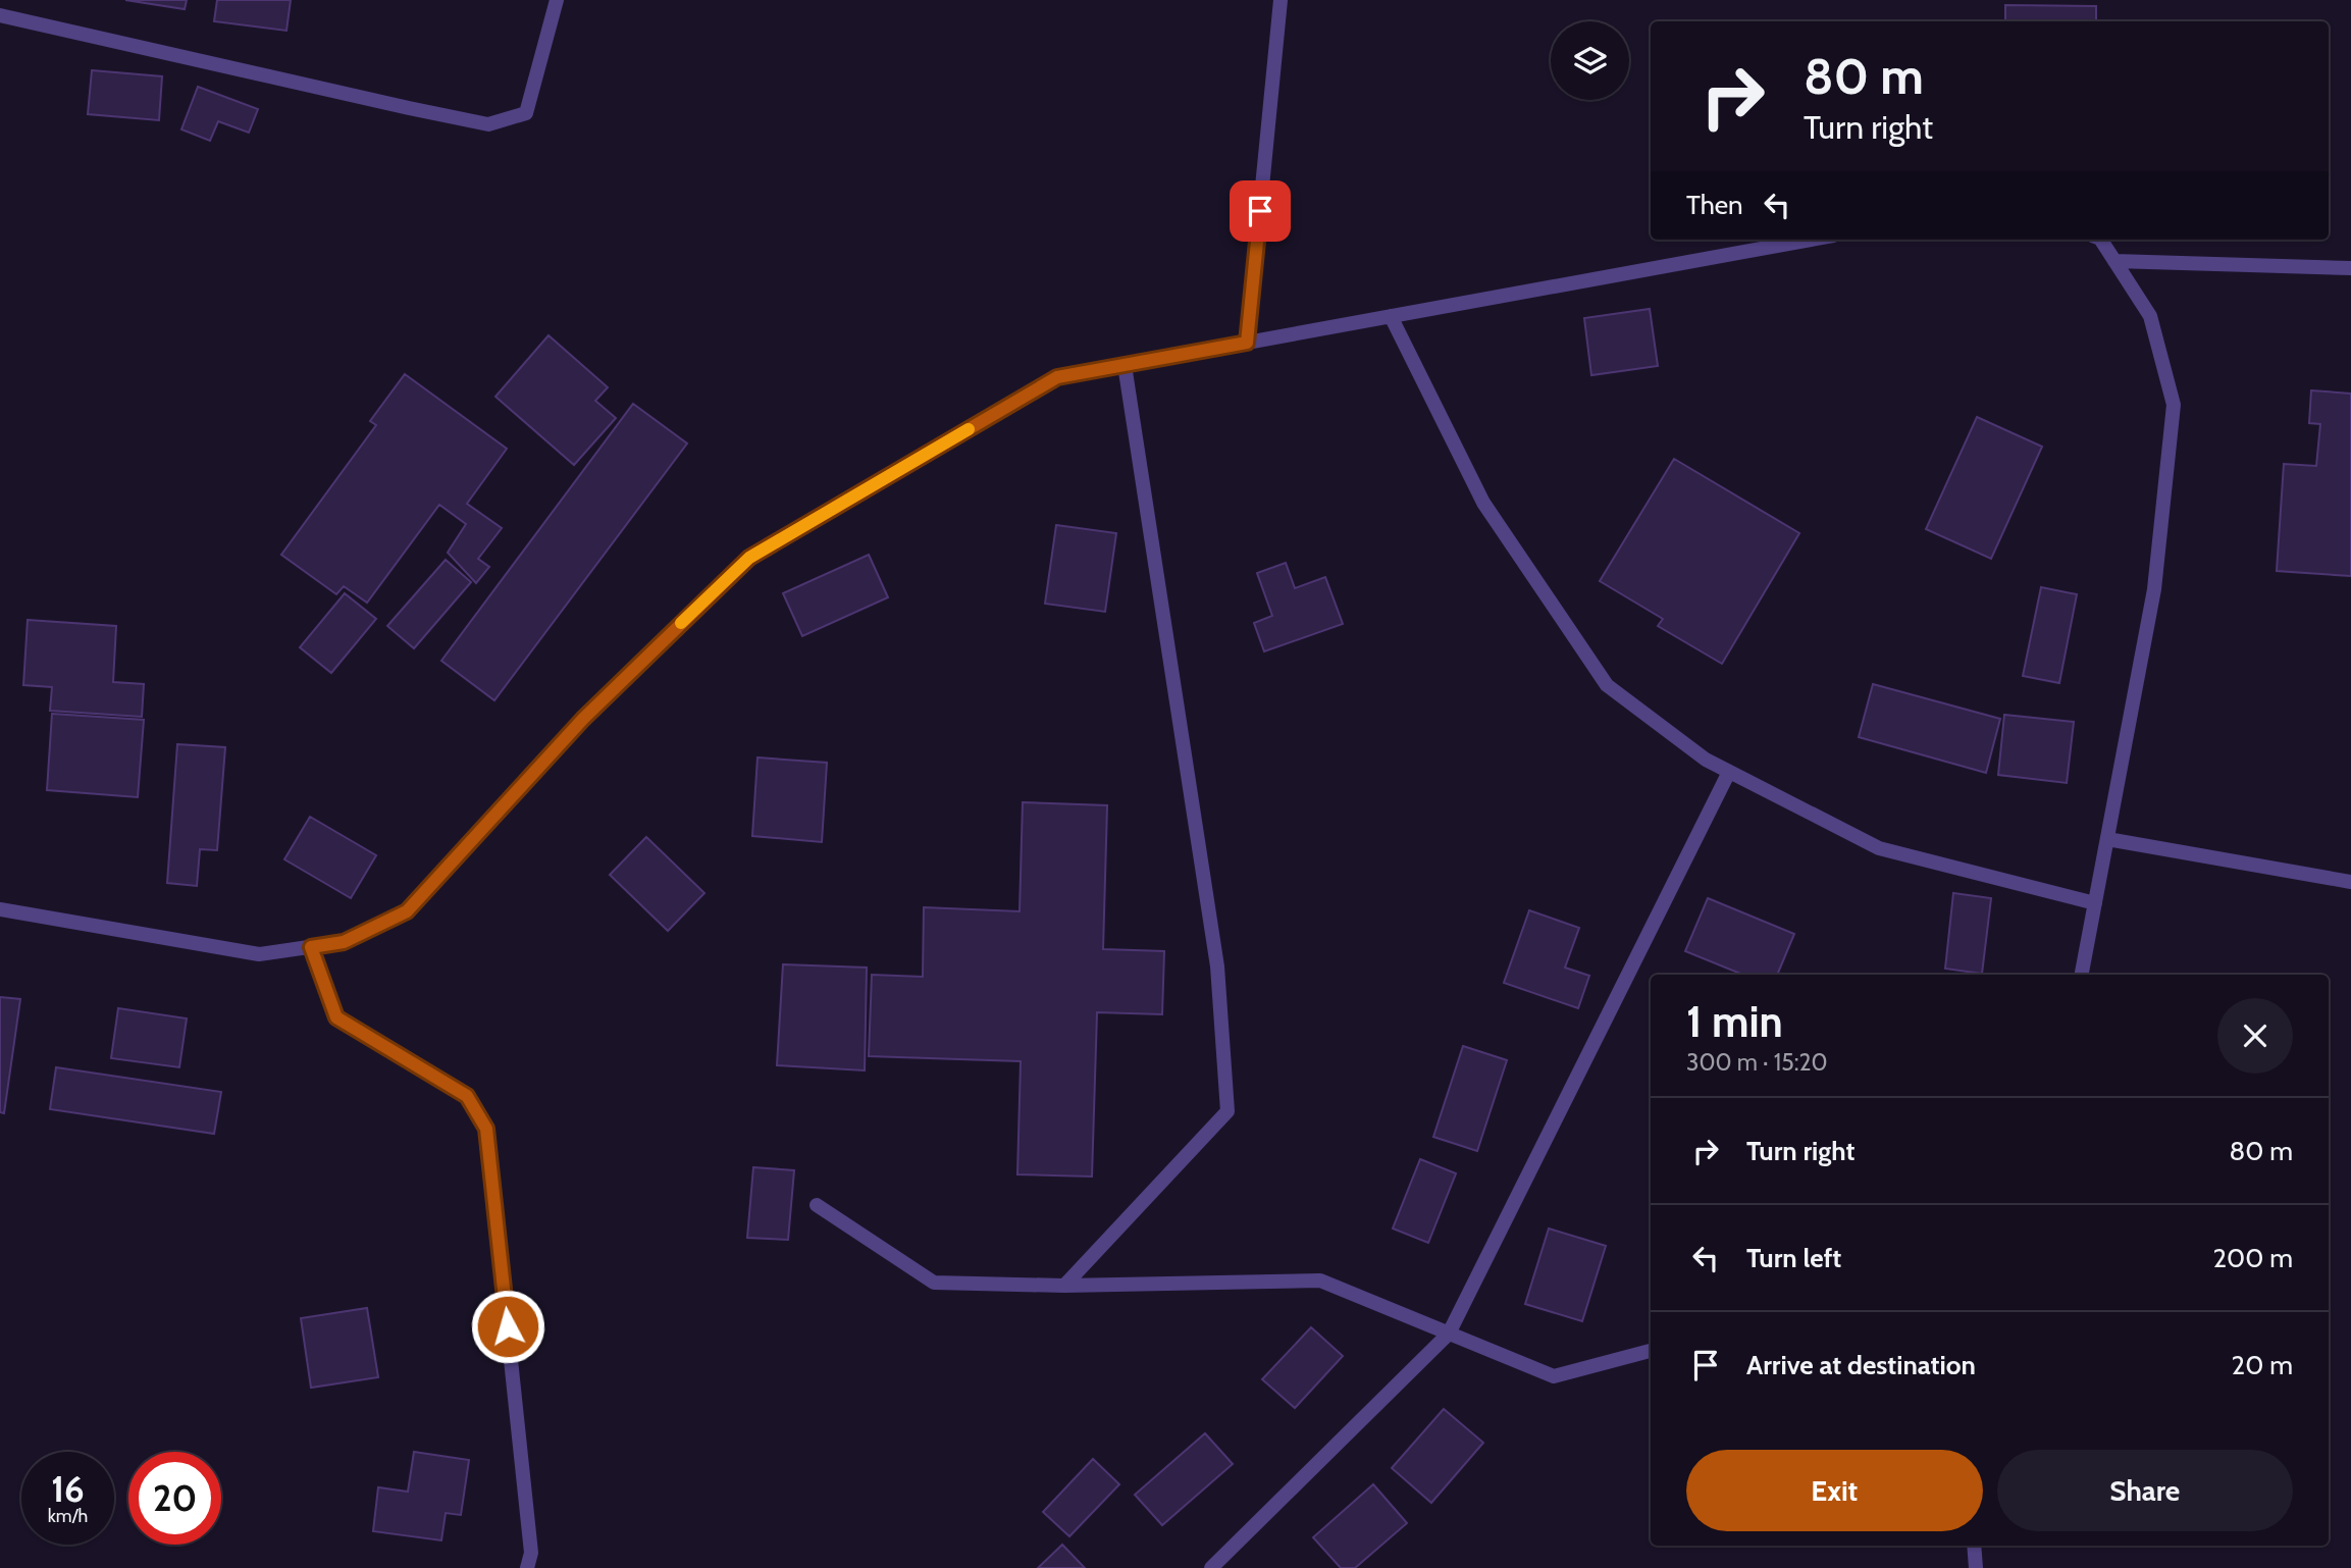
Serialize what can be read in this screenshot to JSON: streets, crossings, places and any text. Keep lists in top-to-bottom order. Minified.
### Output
{"page":{"turn":["80 m","Turn right"],"then":"Then","heading":["1 min","300 m · 15:20"],"list":[{"name":"Turn right","value":"80 m"},{"name":"Turn left","value":"200 m"},{"name":"Arrive at destination","value":"20 m"}],"buttons":["Exit","Share"],"speed":"16 km/h","limit":"20"}}
